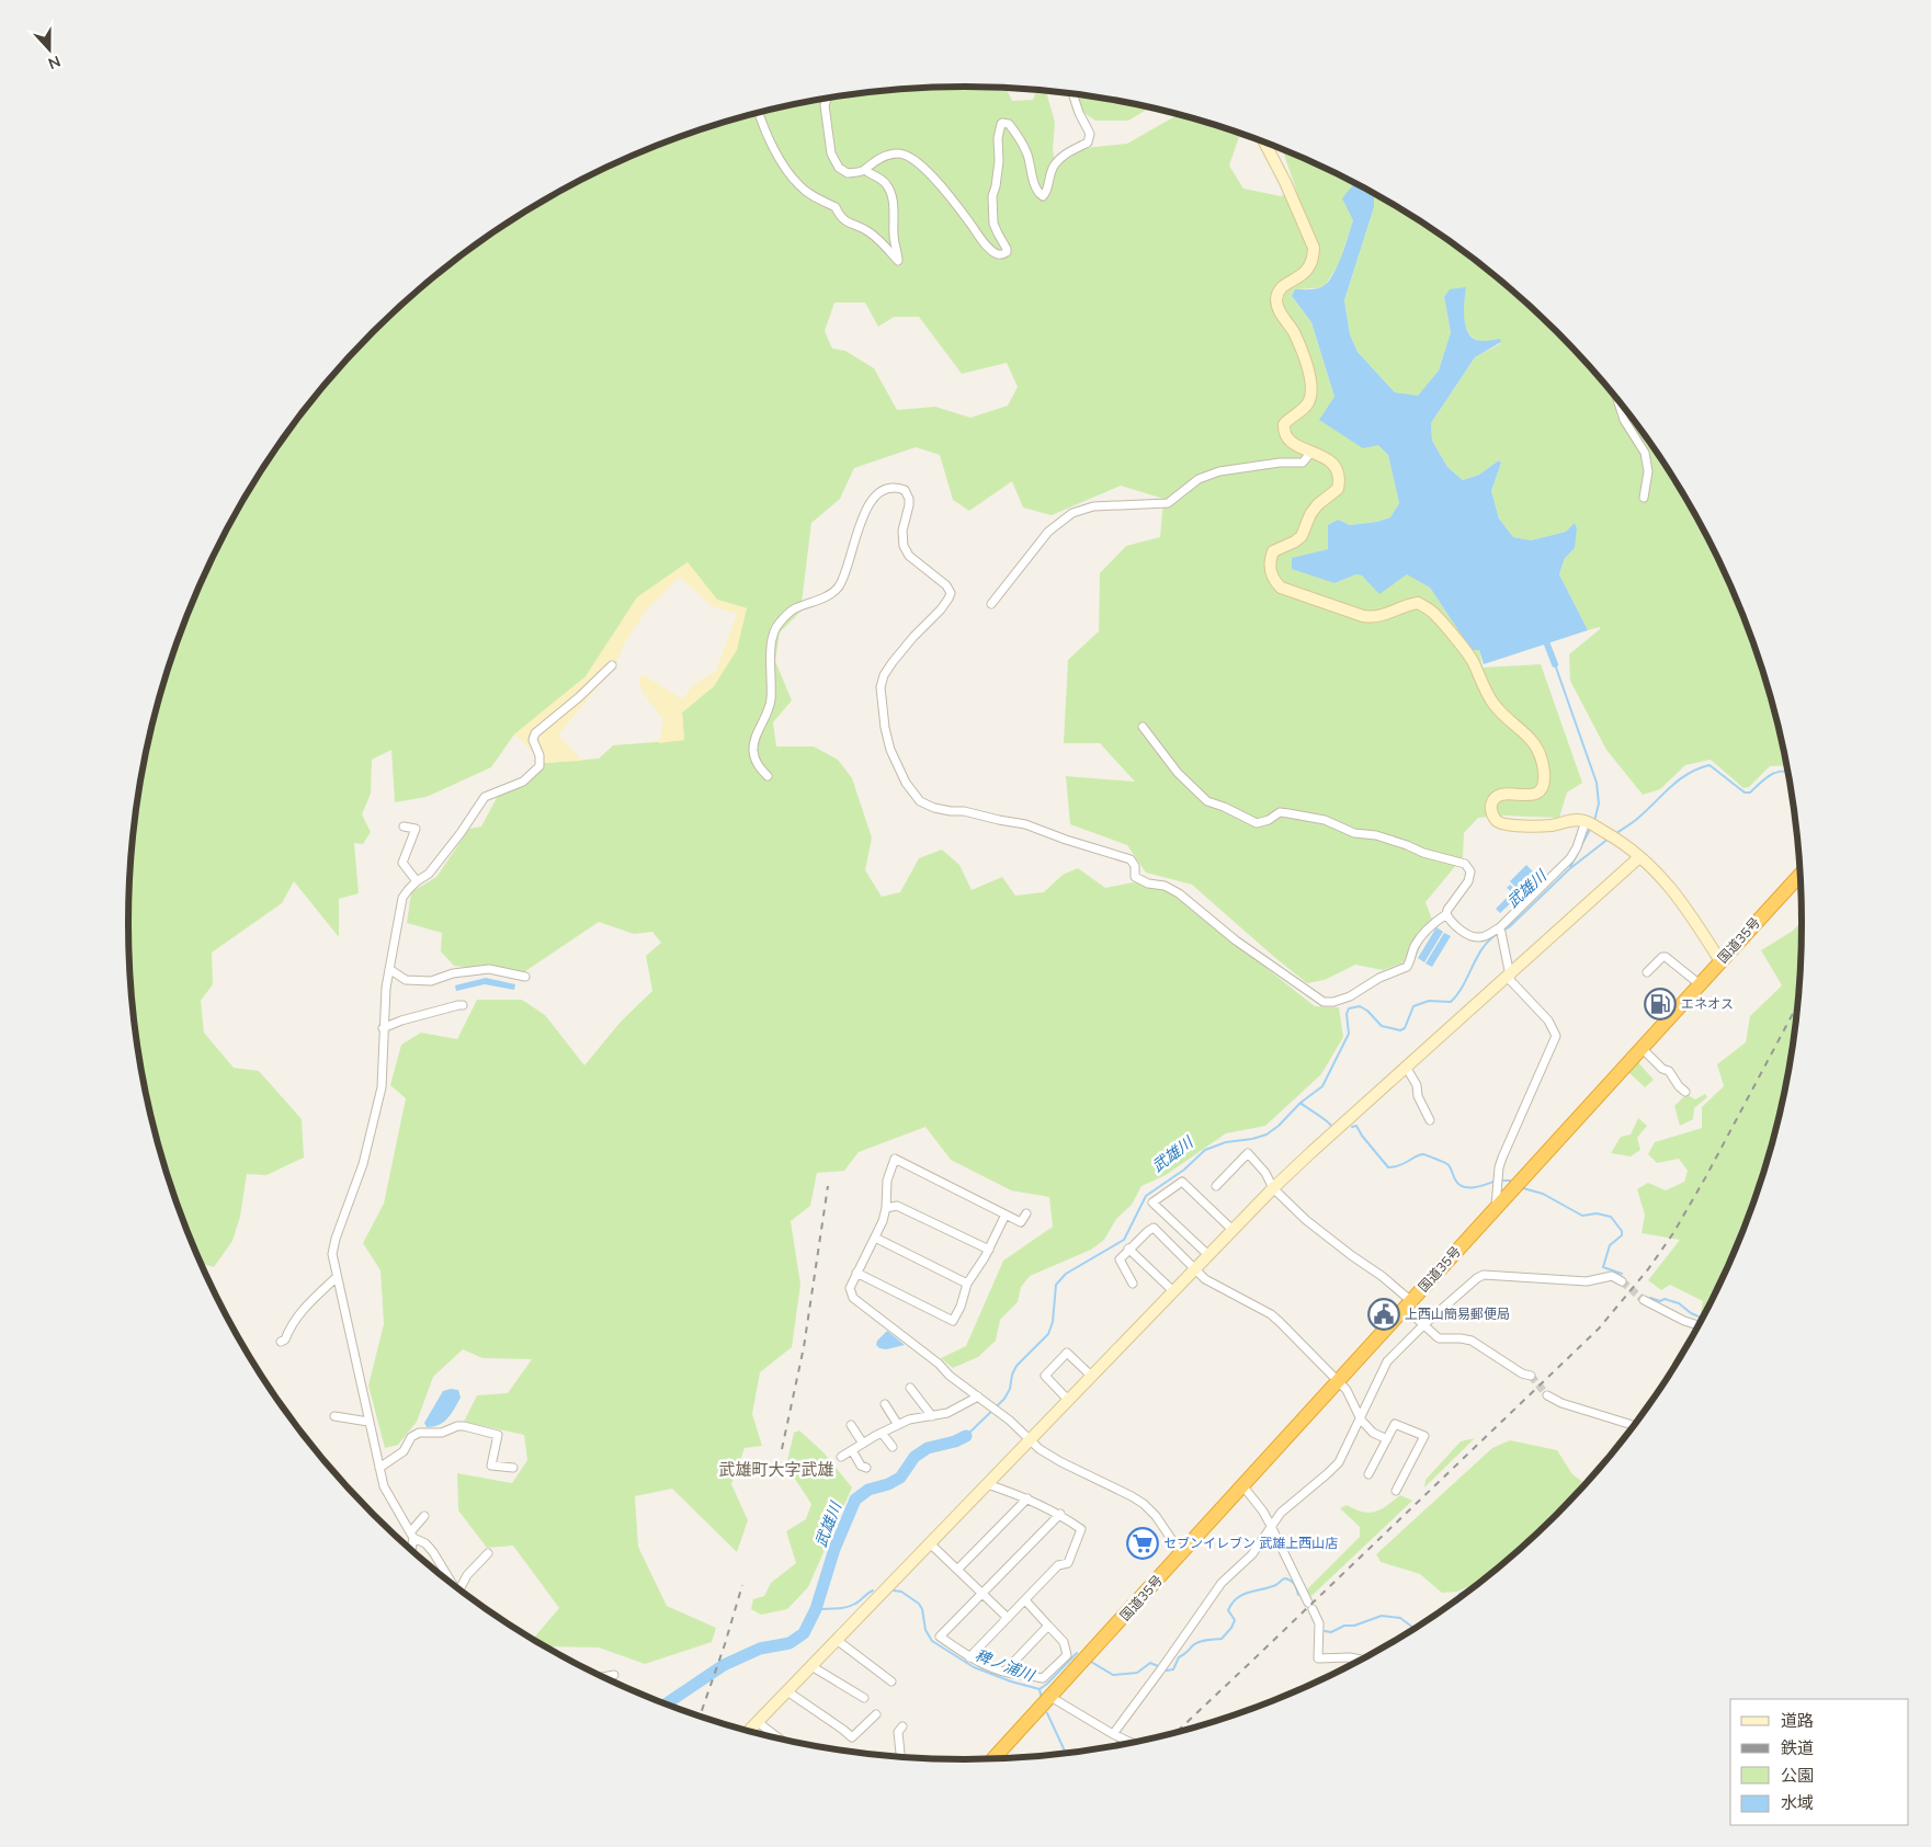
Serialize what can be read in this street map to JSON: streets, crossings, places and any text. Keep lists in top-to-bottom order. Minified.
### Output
{"streets":{"highway":["国道35号"]},"districts":["武雄町大字武雄"],"water":["武雄川","稗ノ浦川"],"places":{"fuel station":["エネオス"],"public building":["上西山簡易郵便局"],"supermarket":["セブンイレブン 武雄上西山店"]},"legend":["道路","鉄道","公園","水域"],"north":"bottom"}
